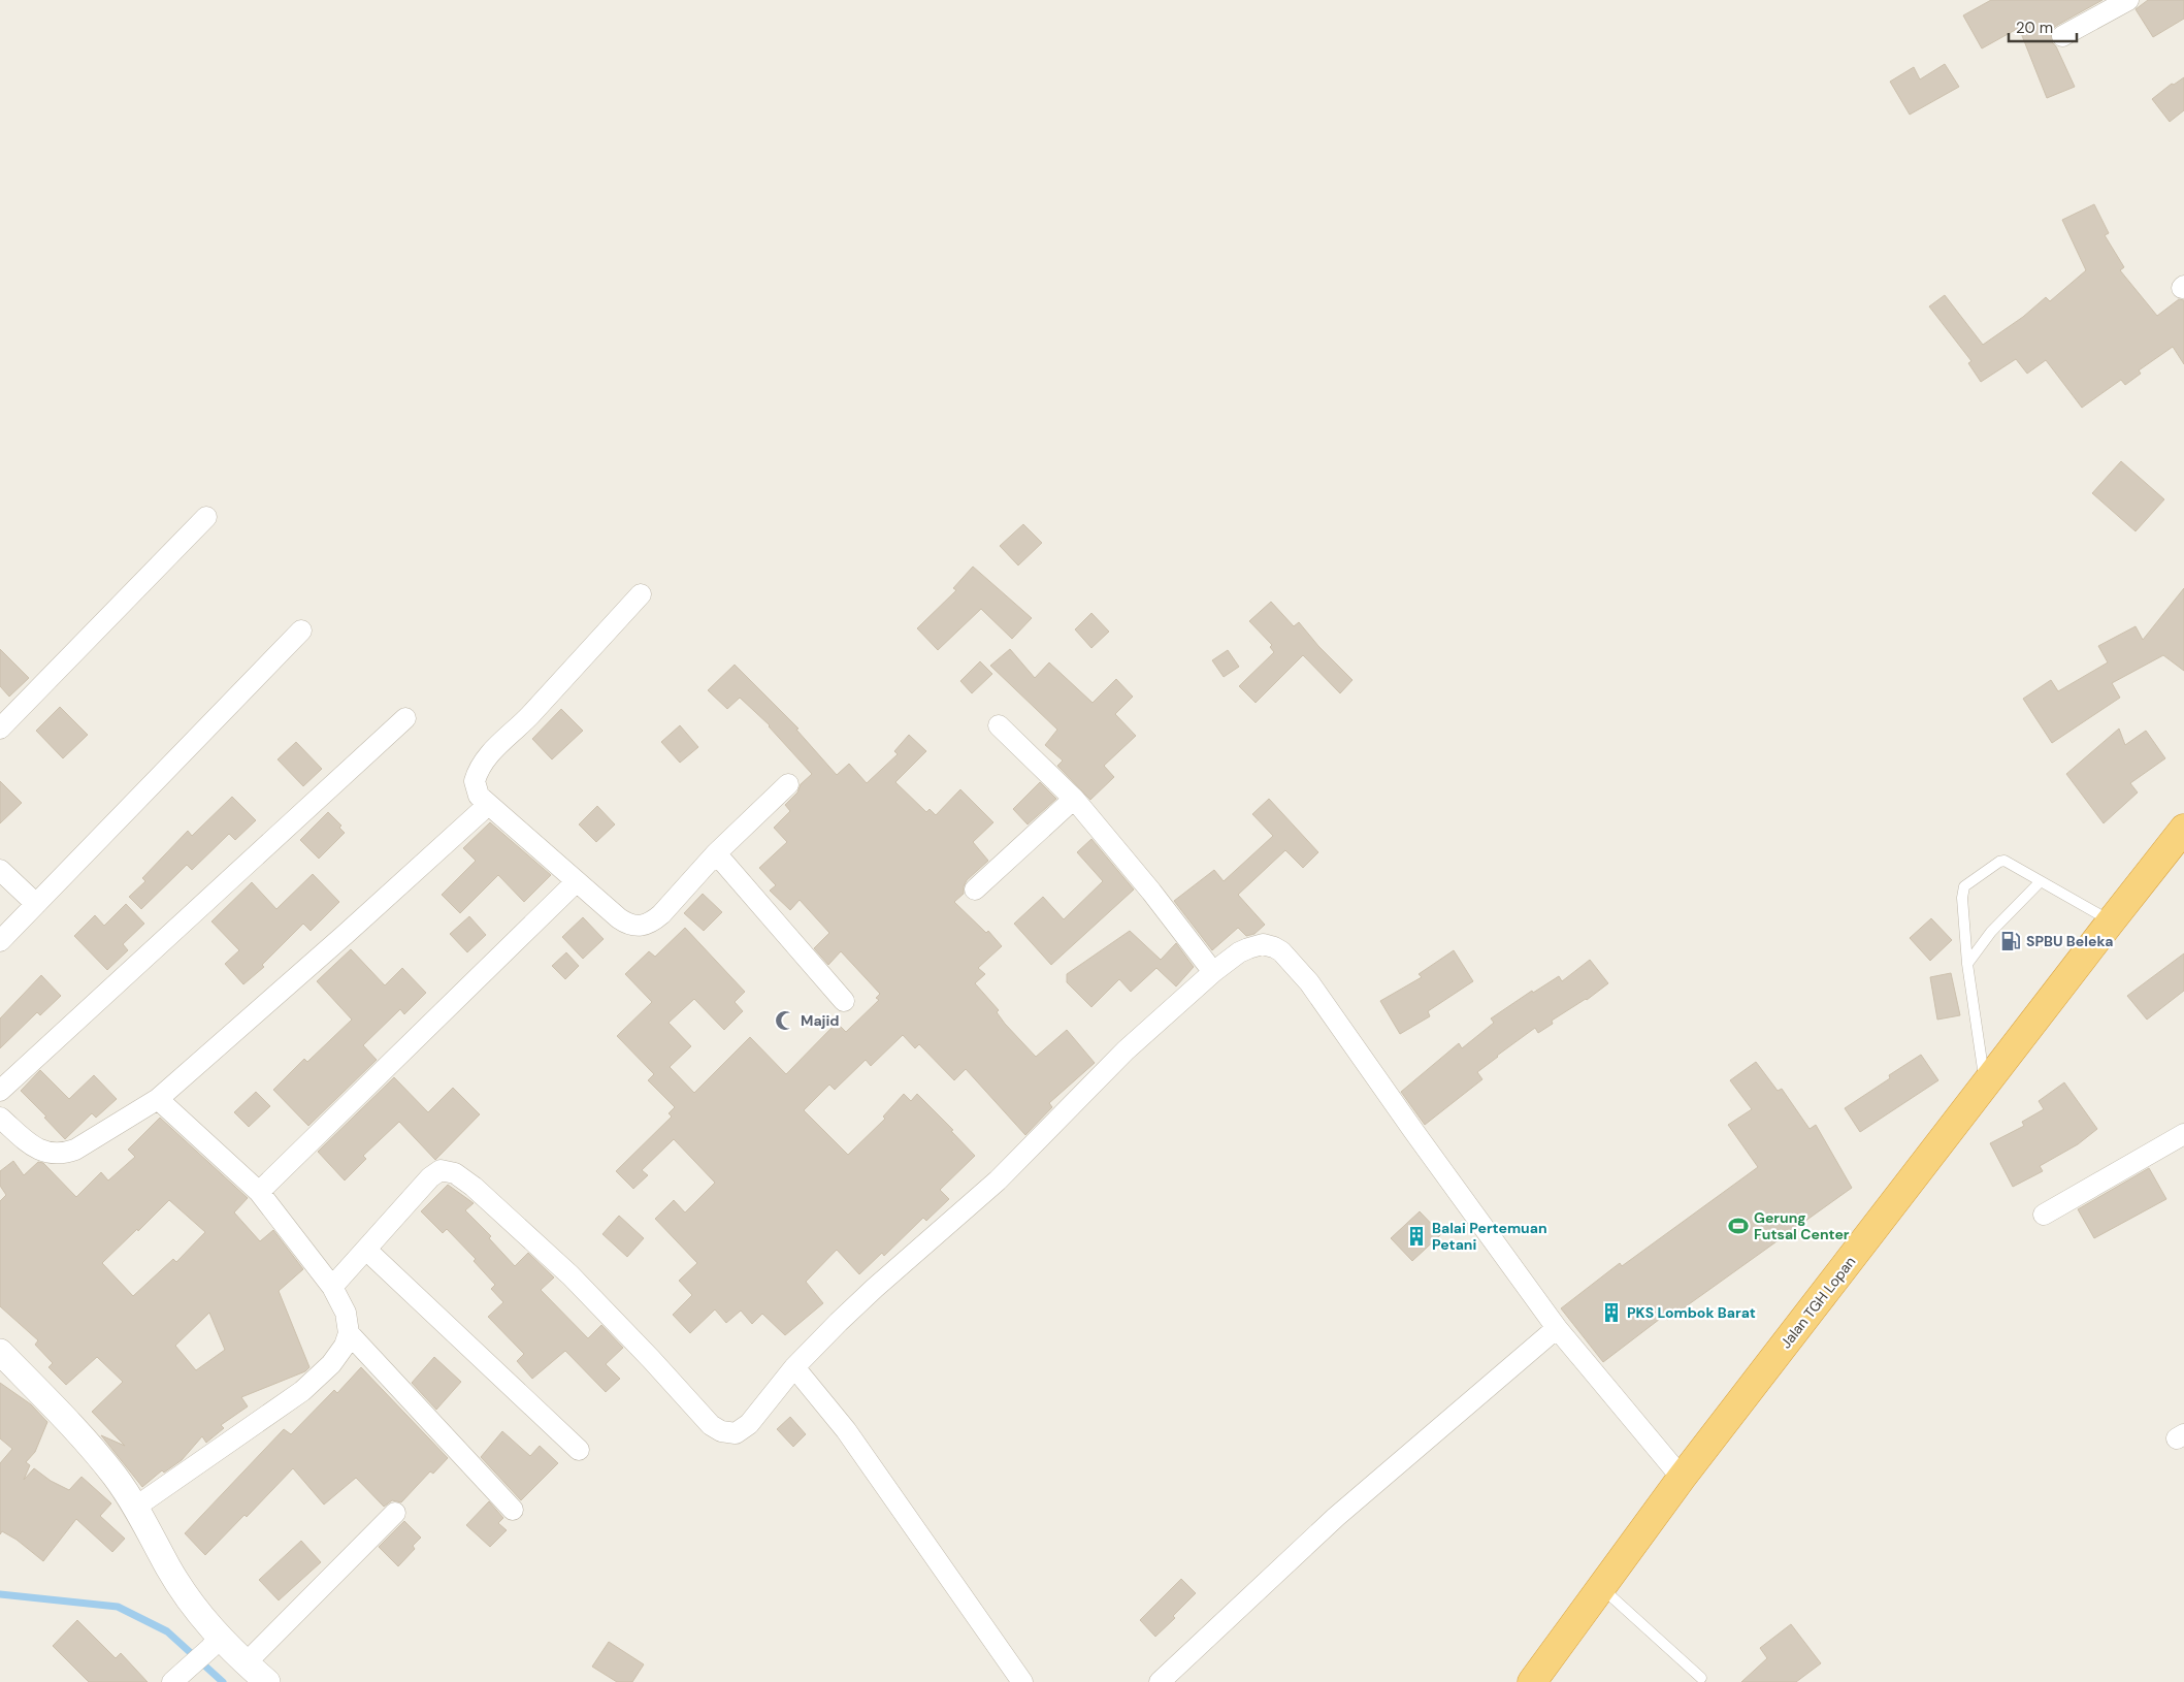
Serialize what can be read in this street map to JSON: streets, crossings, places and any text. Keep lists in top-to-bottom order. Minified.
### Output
{"streets":{"highway":["Jalan TGH Lopan"]},"places":{"fuel station":["SPBU Beleka"],"mosque":["Majid"],"sports":["Gerung Futsal Center"],"building":["Balai Pertemuan Petani","PKS Lombok Barat"]},"scale_bar":"20 m"}
